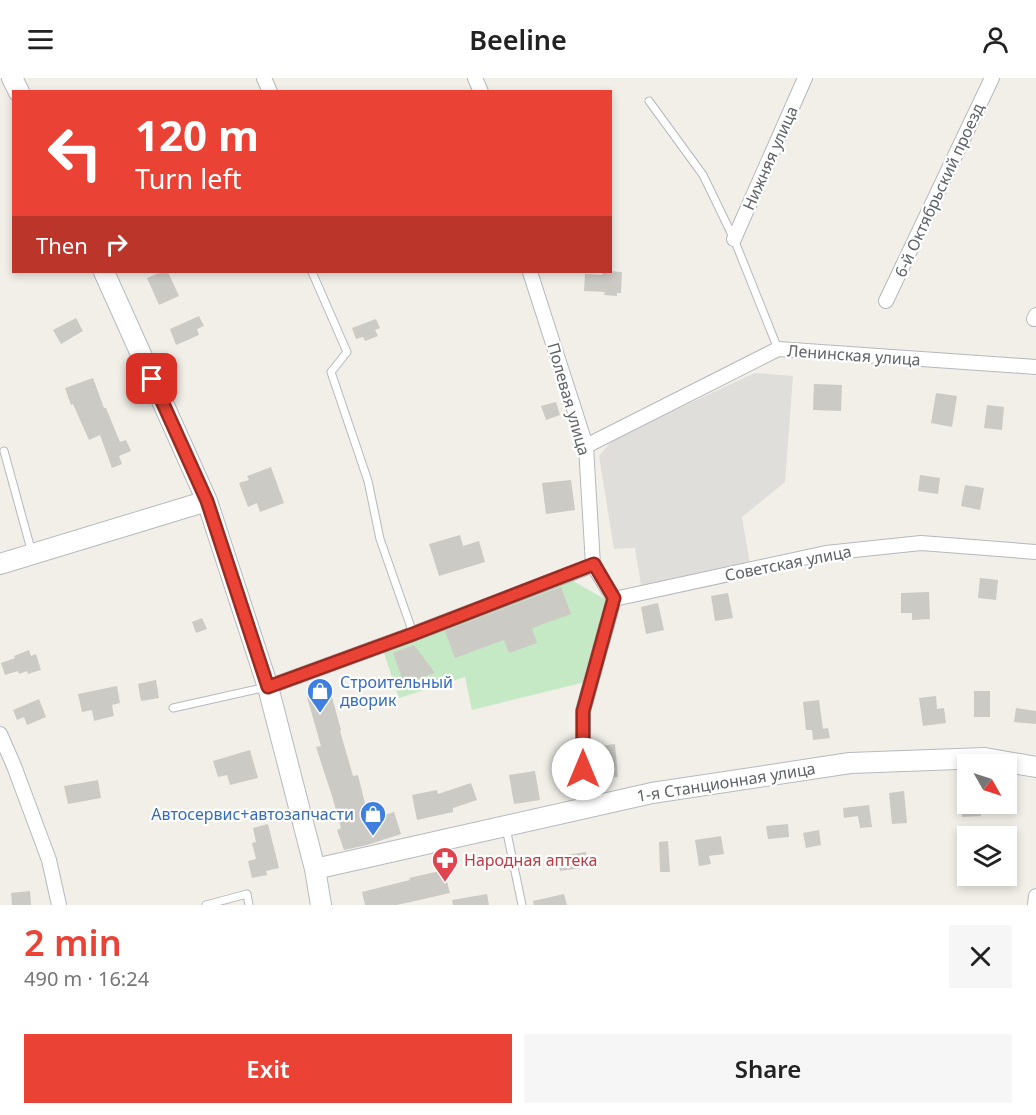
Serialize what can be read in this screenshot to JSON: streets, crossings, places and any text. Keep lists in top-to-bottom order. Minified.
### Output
{"streets":{"main road":["1-я Станционная улица"],"street":["Нижняя улица","6-й Октябрьский проезд","Ленинская улица","Полевая улица","Советская улица"]},"crossings":[["Ленинская улица","Полевая улица"]],"places":{"shop":["Строительный дворик","Автосервис+автозапчасти"],"pharmacy":["Народная аптека"]},"north":"bottom right","page":{"header":"Beeline","turn":["120 m","Turn left"],"then":"Then","heading":["2 min","490 m · 16:24"],"buttons":["Exit","Share"]}}
